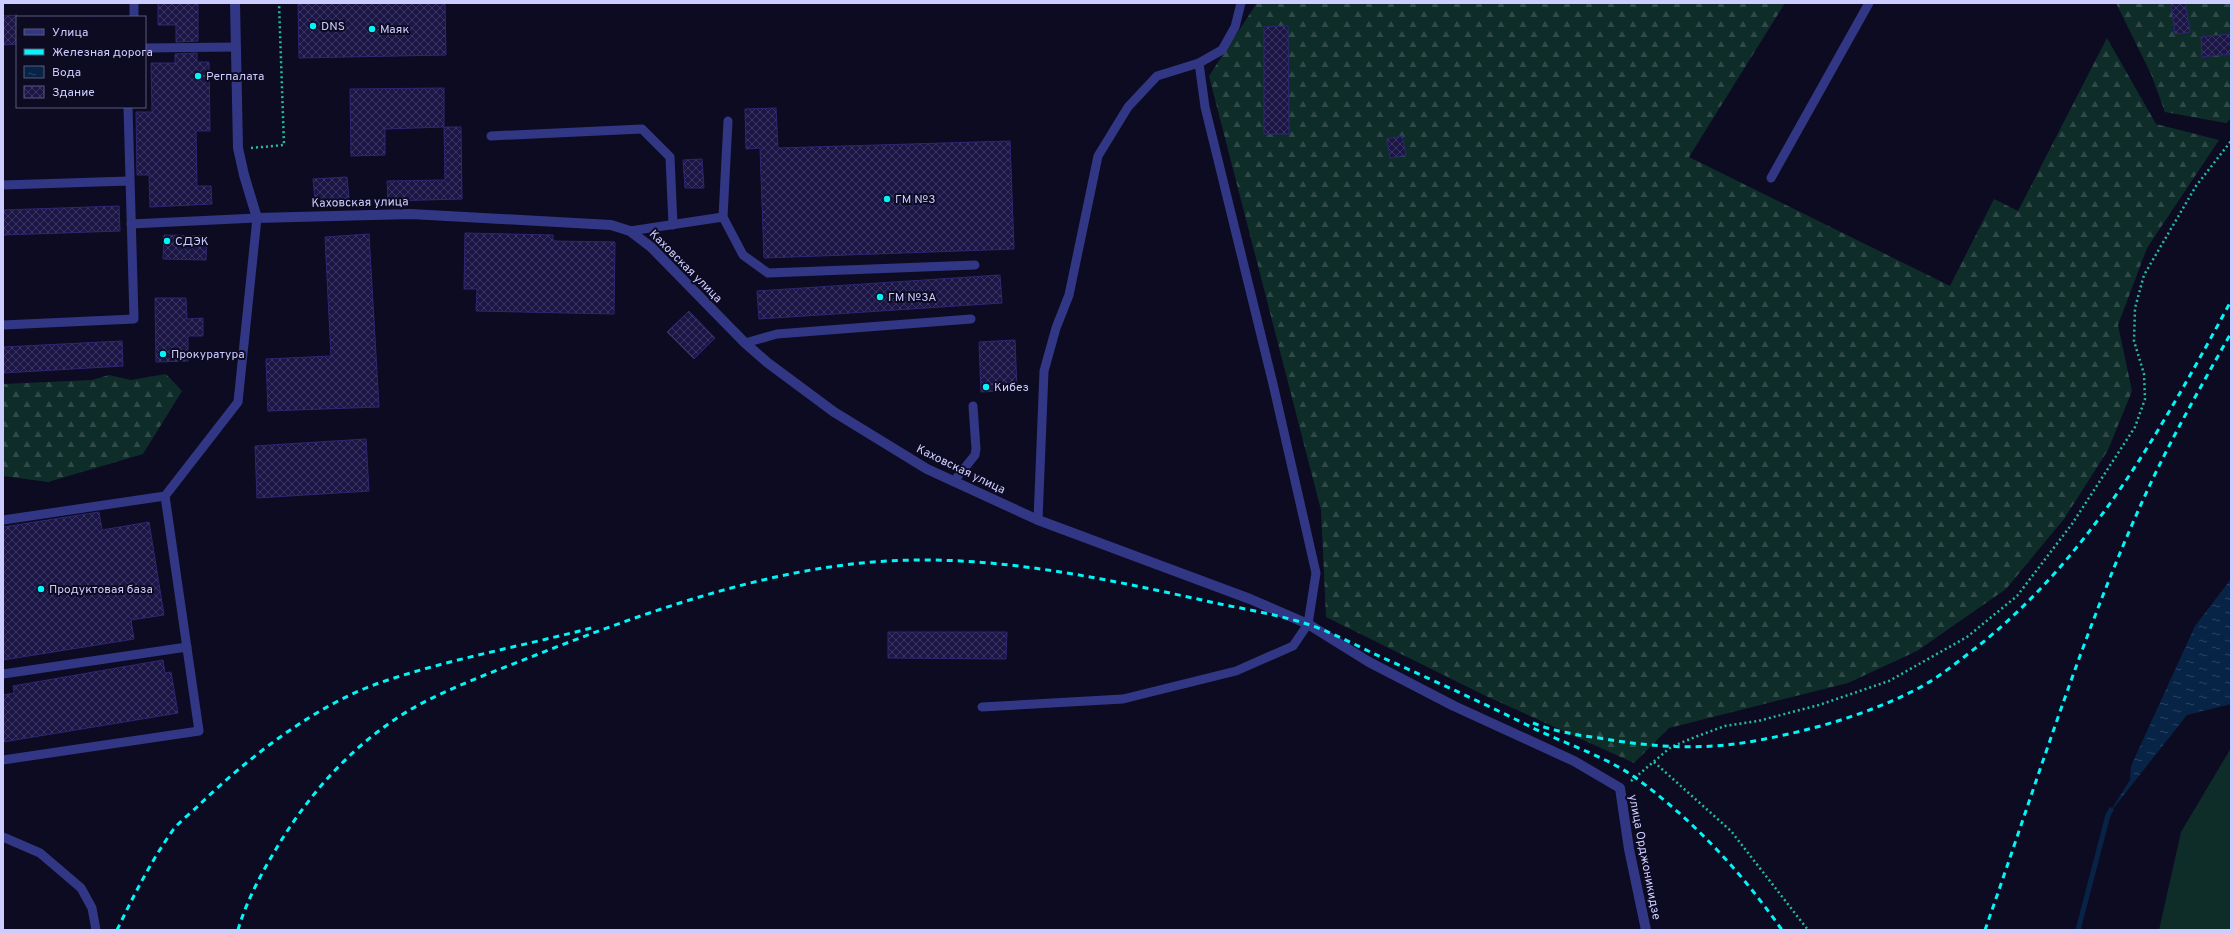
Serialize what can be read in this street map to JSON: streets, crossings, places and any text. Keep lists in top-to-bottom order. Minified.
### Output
{"streets":{"street":["Каховская улица","улица Орджоникидзе"]},"crossings":[["Каховская улица","улица Орджоникидзе"]],"places":["DNS","Маяк","Регпалата","ГМ №3","СДЭК","ГМ №3А","Прокуратура","Кибез","Продуктовая база"],"legend":["Улица","Железная дорога","Вода","Здание"]}
